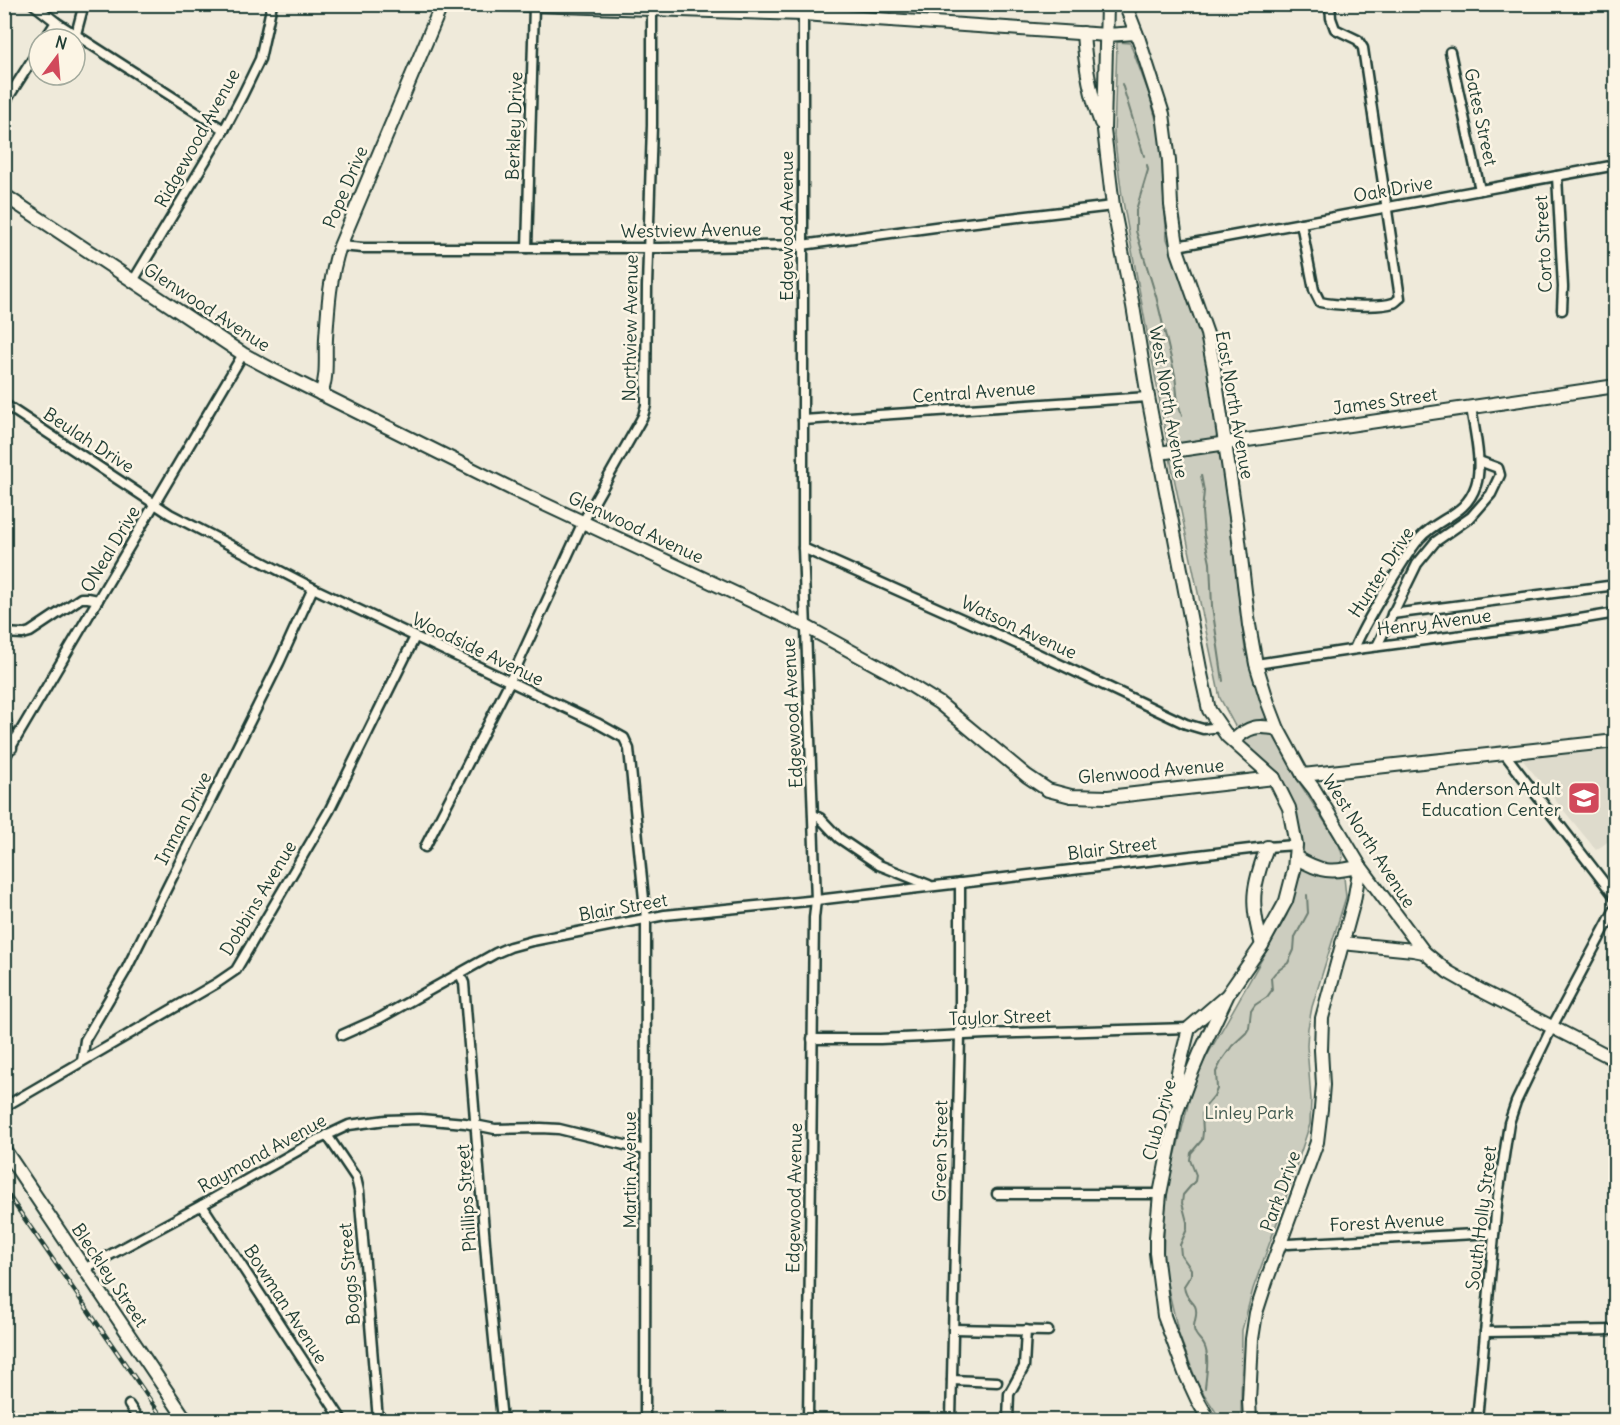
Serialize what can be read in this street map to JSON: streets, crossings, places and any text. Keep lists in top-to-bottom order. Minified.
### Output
{"streets":{"main road":["Pope Drive","Glenwood Avenue","James Street","West North Avenue","East North Avenue","Club Drive","Park Drive","Bleckley Street"],"street":["Gates Street","Berkley Drive","Ridgewood Avenue","Oak Drive","Edgewood Avenue","Westview Avenue","Corto Street","Northview Avenue","Central Avenue","Beulah Drive","ONeal Drive","Hunter Drive","Henry Avenue","Watson Avenue","Woodside Avenue","Inman Drive","Blair Street","Dobbins Avenue","Taylor Street","Green Street","Raymond Avenue","Martin Avenue","Phillips Street","South Holly Street","Forest Avenue","Boggs Street","Bowman Avenue"]},"crossings":[["Gates Street","Oak Drive"],["Berkley Drive","Westview Avenue"],["Ridgewood Avenue","Glenwood Avenue"],["Pope Drive","Westview Avenue"],["Pope Drive","Glenwood Avenue"],["Oak Drive","Corto Street"],["Oak Drive","East North Avenue"],["Edgewood Avenue","Westview Avenue"],["Edgewood Avenue","Glenwood Avenue"],["Edgewood Avenue","Central Avenue"],["Edgewood Avenue","Watson Avenue"],["Edgewood Avenue","Blair Street"],["Edgewood Avenue","Taylor Street"],["Westview Avenue","Northview Avenue"],["Westview Avenue","West North Avenue"],["Glenwood Avenue","Northview Avenue"],["Glenwood Avenue","West North Avenue"],["Glenwood Avenue","ONeal Drive"],["Northview Avenue","Woodside Avenue"],["Central Avenue","West North Avenue"],["James Street","West North Avenue"],["James Street","East North Avenue"],["James Street","Hunter Drive"],["West North Avenue","East North Avenue"],["West North Avenue","Watson Avenue"],["West North Avenue","Park Drive"],["West North Avenue","South Holly Street"],["East North Avenue","Henry Avenue"],["Beulah Drive","ONeal Drive"],["Beulah Drive","Woodside Avenue"],["ONeal Drive","Woodside Avenue"],["Hunter Drive","Henry Avenue"],["Woodside Avenue","Inman Drive"],["Woodside Avenue","Blair Street"],["Woodside Avenue","Dobbins Avenue"],["Woodside Avenue","Martin Avenue"],["Inman Drive","Dobbins Avenue"],["Blair Street","Club Drive"],["Blair Street","Green Street"],["Blair Street","Martin Avenue"],["Blair Street","Phillips Street"],["Taylor Street","Green Street"],["Raymond Avenue","Martin Avenue"],["Raymond Avenue","Phillips Street"],["Raymond Avenue","Boggs Street"],["Raymond Avenue","Bleckley Street"],["Raymond Avenue","Bowman Avenue"],["Park Drive","Forest Avenue"],["South Holly Street","Forest Avenue"]],"parks":["Linley Park"],"places":{"school or university":["Anderson Adult Education Center"]},"north":"top"}
